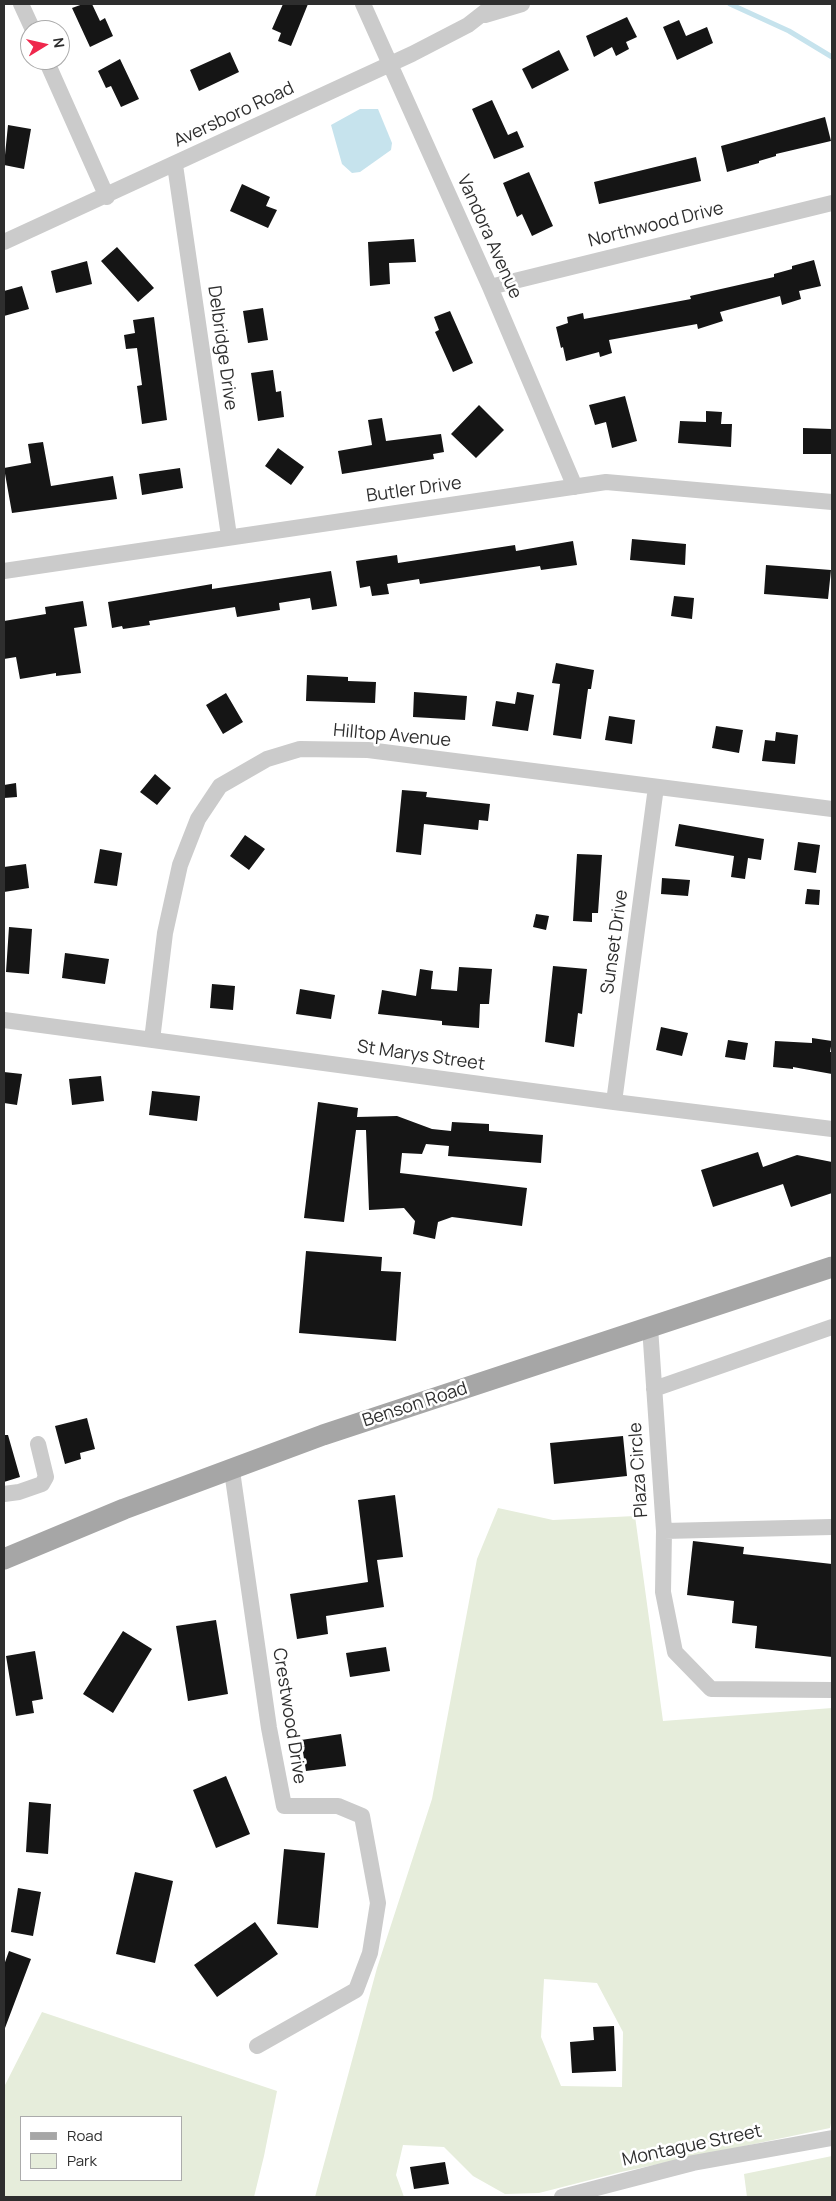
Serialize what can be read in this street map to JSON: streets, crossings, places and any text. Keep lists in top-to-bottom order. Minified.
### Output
{"streets":{"main road":["Benson Road"],"street":["Aversboro Road","Northwood Drive","Vandora Avenue","Delbridge Drive","Butler Drive","Hilltop Avenue","Sunset Drive","St Marys Street","Plaza Circle","Crestwood Drive","Montague Street"]},"crossings":[["Aversboro Road","Vandora Avenue"],["Aversboro Road","Delbridge Drive"],["Northwood Drive","Vandora Avenue"],["Vandora Avenue","Butler Drive"],["Delbridge Drive","Butler Drive"],["Hilltop Avenue","Sunset Drive"],["Hilltop Avenue","St Marys Street"],["Sunset Drive","St Marys Street"],["Benson Road","Plaza Circle"],["Benson Road","Crestwood Drive"]],"legend":["Road","Park"],"north":"right"}
